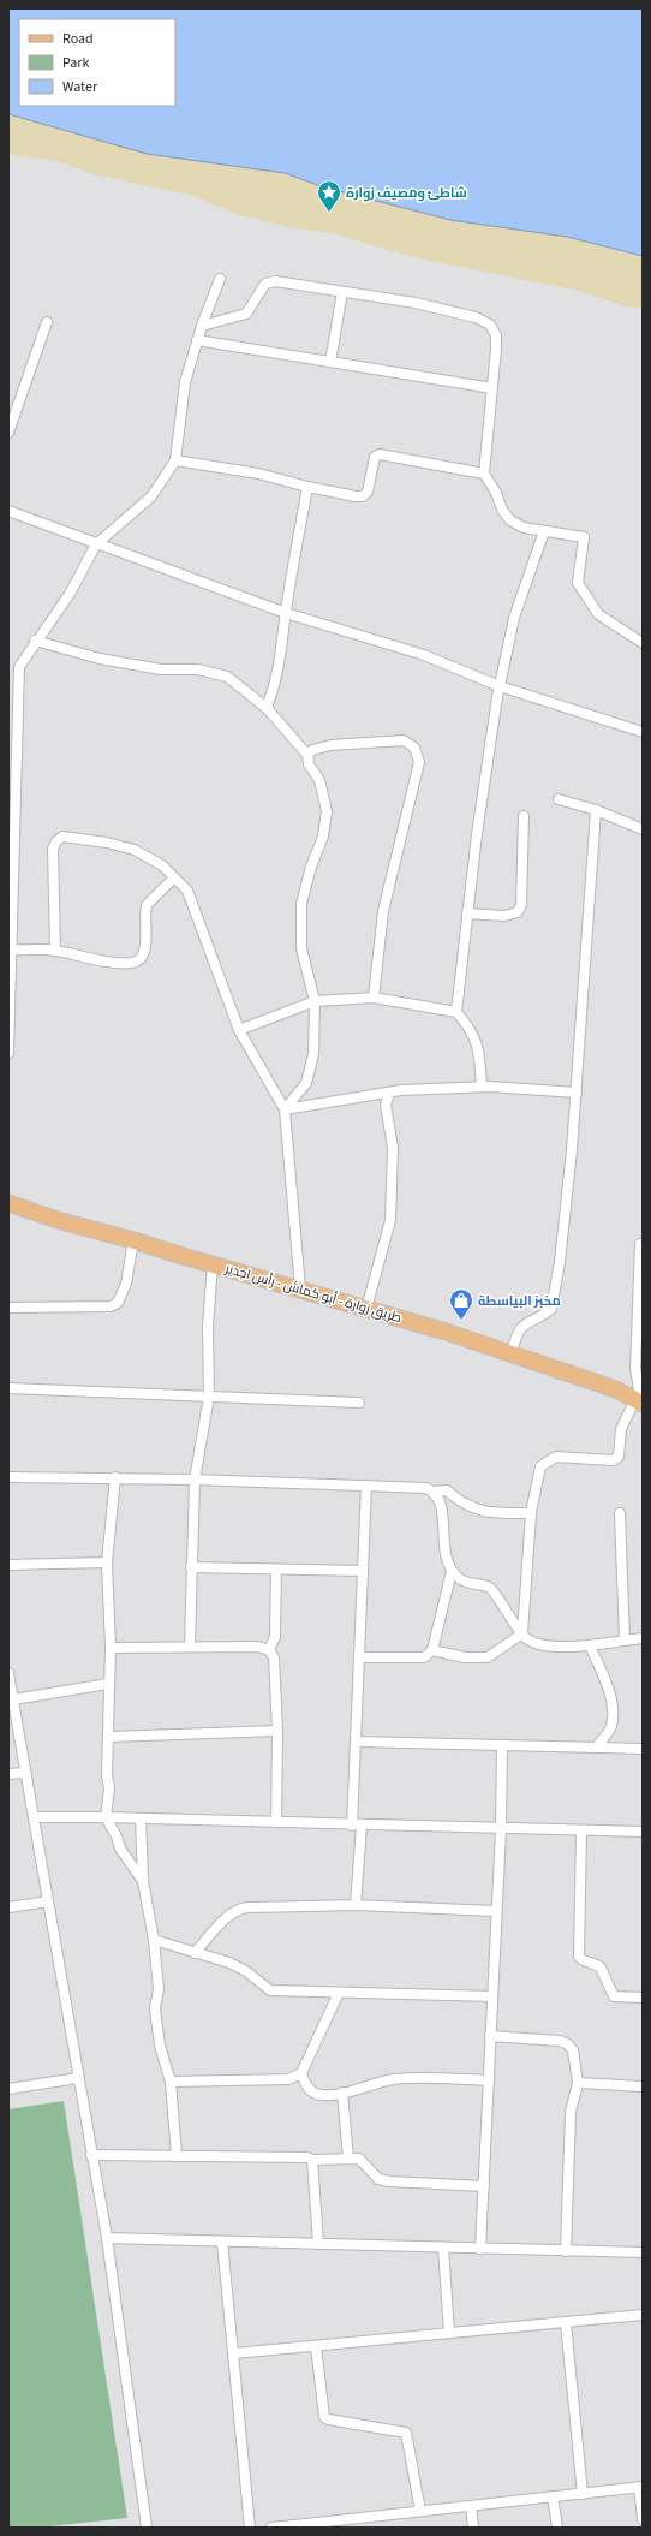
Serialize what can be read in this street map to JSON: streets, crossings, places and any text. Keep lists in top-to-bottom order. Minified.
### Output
{"streets":{"main road":["طريق زوارة - أبو كماش - رأس اجدير"]},"places":{"place":["شاطئ ومصيف زوارة"],"shop":["مخبز البياسطة"]},"legend":["Road","Park","Water"]}
